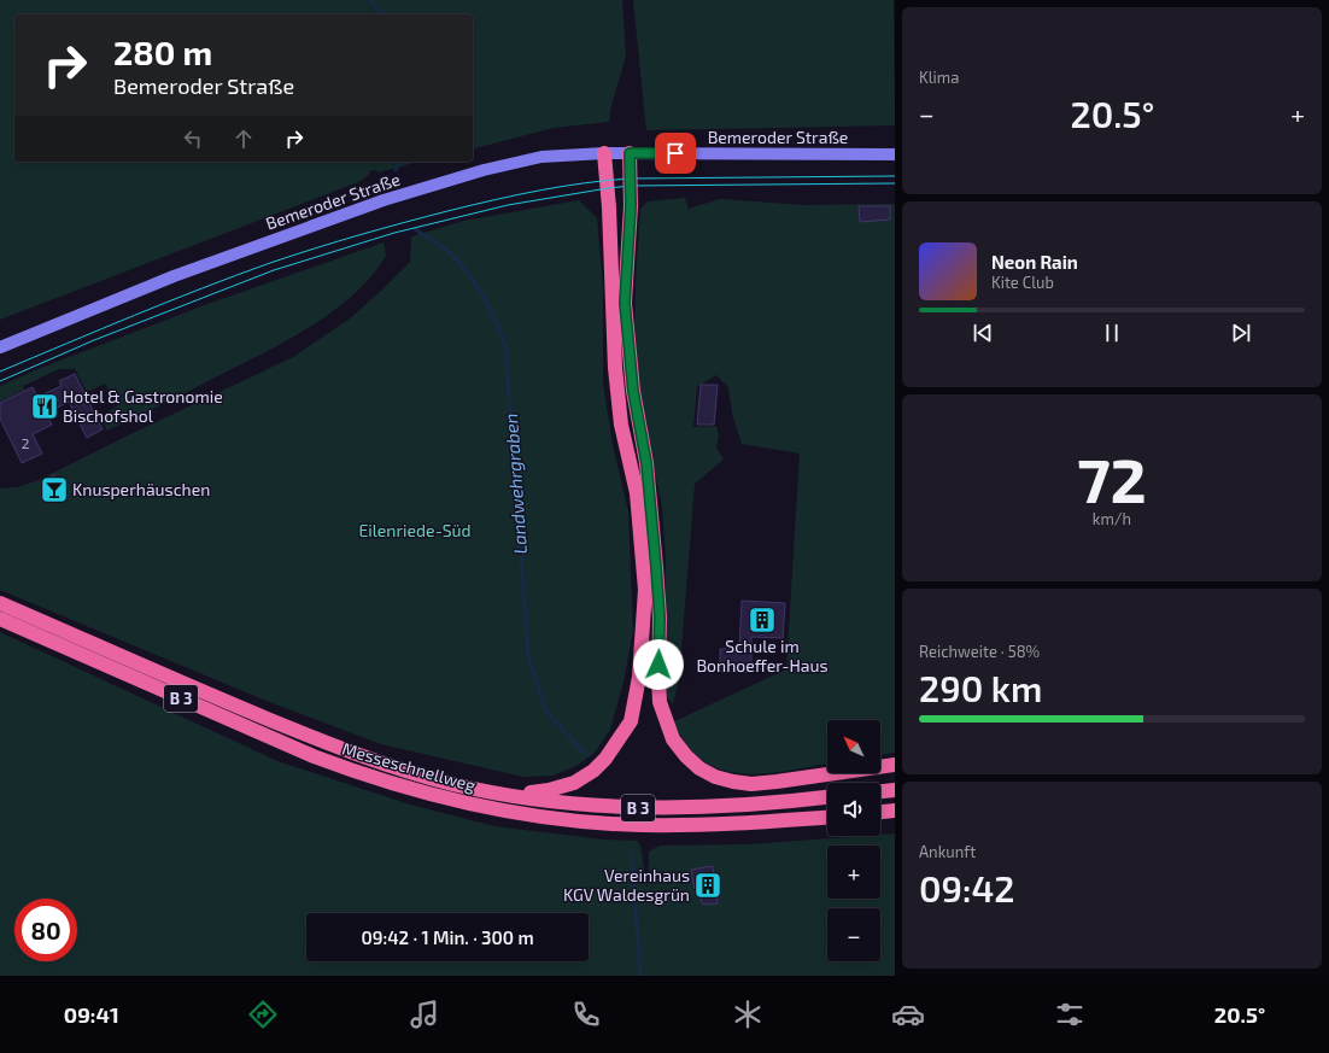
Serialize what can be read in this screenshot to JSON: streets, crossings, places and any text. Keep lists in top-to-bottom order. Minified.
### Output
{"streets":{"highway":["B 3","Messeschnellweg"],"main road":["Bemeroder Straße"]},"water":["Landwehrgraben"],"parks":["Eilenriede-Süd"],"places":{"restaurant":["Hotel & Gastronomie Bischofshol"],"bar":["Knusperhäuschen"],"building":["Schule im Bonhoeffer-Haus","Vereinhaus KGV Waldesgrün"]},"house_numbers":["2"],"north":"top left","page":{"tile":["Klima",["72","km/h"],["Reichweite · 58%","290 km"],["Ankunft","09:42"]],"turn":["280 m","Bemeroder Straße"],"heat":["−","20.5°","+"],"song":["Neon Rain","Kite Club"],"map_buttons":["+","−"],"limit":"80","trip":"09:42 · 1 Min. · 300 m","tabs":["09:41","20.5°"]}}
